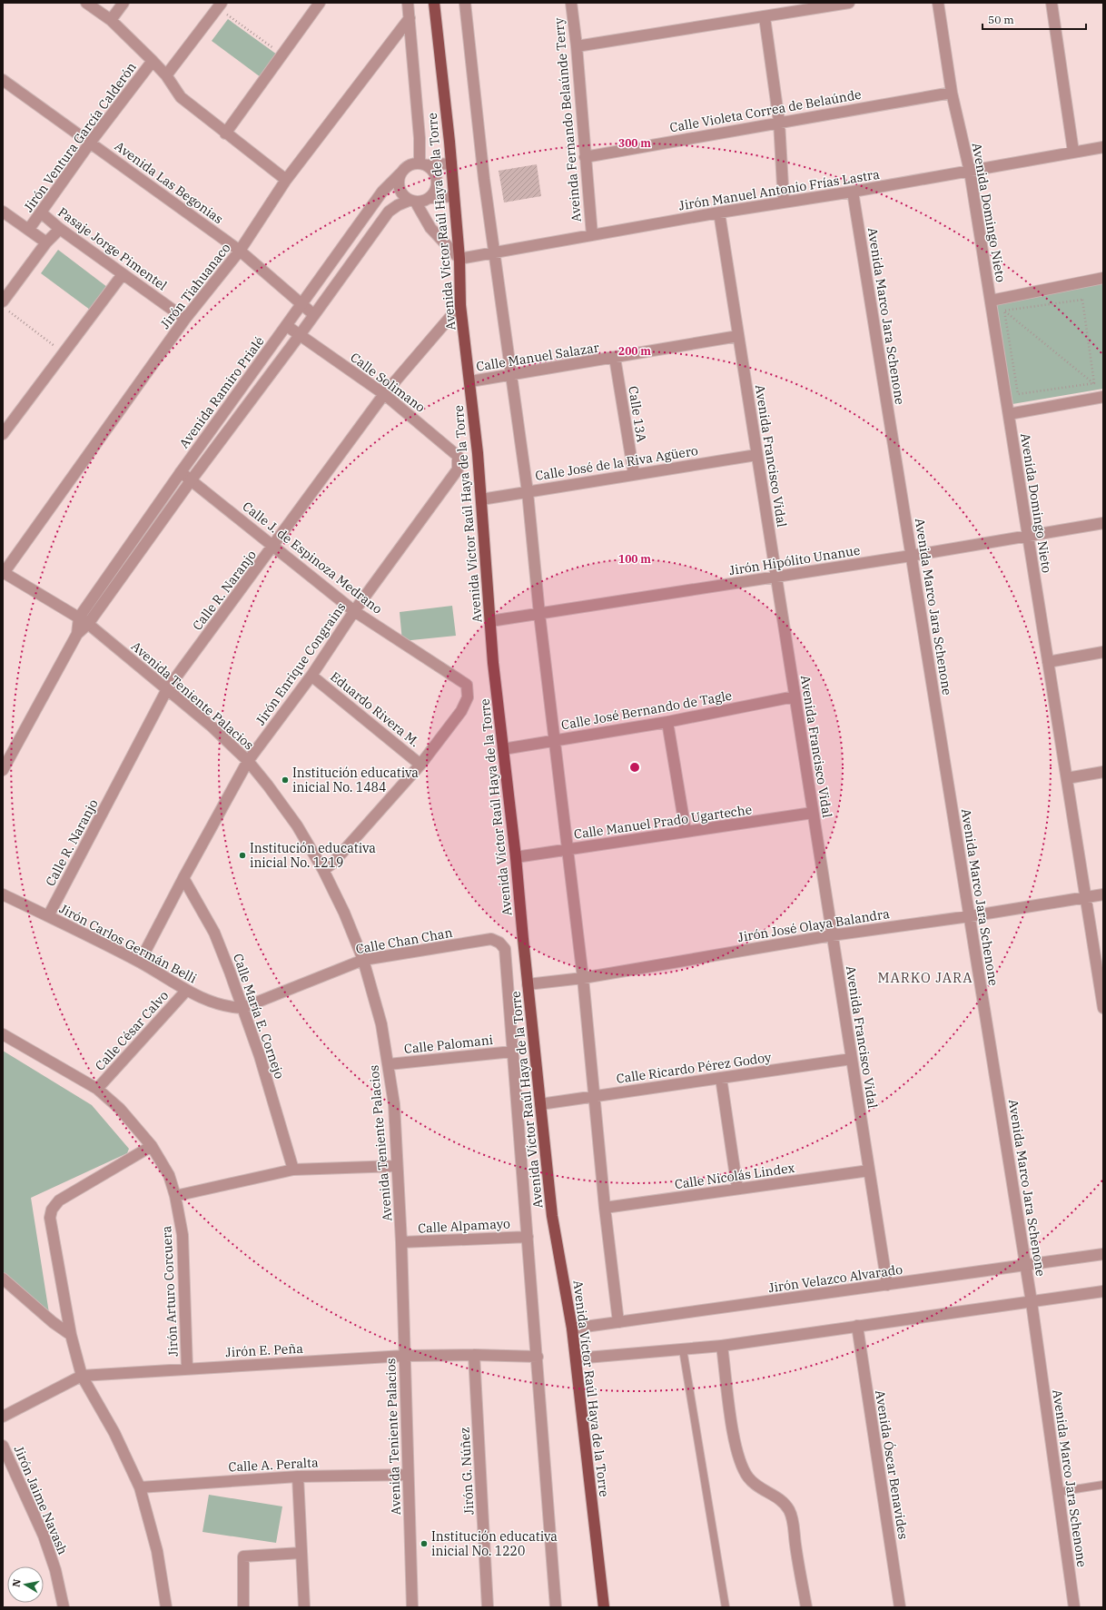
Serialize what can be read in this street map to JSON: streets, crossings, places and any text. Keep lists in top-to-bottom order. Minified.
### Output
{"streets":{"main road":["Avenida Víctor Raúl Haya de la Torre"],"street":["Calle Violeta Correa de Belaúnde","Aveinda Fernando Belaúnde Terry","Jirón Ventura García Calderón","Avenida Las Begonias","Jirón Manuel Antonio Frías Lastra","Avenida Domingo Nieto","Pasaje Jorge Pimentel","Jirón Tiahuanaco","Avenida Marco Jara Schenone","Calle Manuel Salazar","Calle Solimano","Avenida Ramiro Prialé","Calle 13A","Avenida Francisco Vidal","Calle José de la Riva Agüero","Calle J. de Espinoza Medrano","Jirón Hipólito Unanue","Calle R. Naranjo","Jirón Enrique Congrains","Avenida Teniente Palacios","Eduardo Rivera M.","Calle José Bernando de Tagle","Calle Manuel Prado Ugarteche","Jirón José Olaya Balandra","Calle Chan Chan","Jirón Carlos Germán Belli","Calle María E. Cornejo","Calle César Calvo","Calle Palomani","Calle Ricardo Pérez Godoy","Calle Nicolás Lindex","Calle Alpamayo","Jirón Velazco Alvarado","Jirón Arturo Corcuera","Jirón E. Peña","Calle A. Peralta","Avenida Óscar Benavides","Jirón G. Núñez","Jirón Jaime Navash"]},"crossings":[["Calle Violeta Correa de Belaúnde","Aveinda Fernando Belaúnde Terry"],["Calle Violeta Correa de Belaúnde","Avenida Domingo Nieto"],["Aveinda Fernando Belaúnde Terry","Jirón Manuel Antonio Frías Lastra"],["Jirón Ventura García Calderón","Avenida Las Begonias"],["Jirón Ventura García Calderón","Pasaje Jorge Pimentel"],["Avenida Las Begonias","Jirón Tiahuanaco"],["Avenida Las Begonias","Avenida Ramiro Prialé"],["Jirón Manuel Antonio Frías Lastra","Avenida Domingo Nieto"],["Jirón Manuel Antonio Frías Lastra","Avenida Víctor Raúl Haya de la Torre"],["Jirón Manuel Antonio Frías Lastra","Avenida Marco Jara Schenone"],["Jirón Manuel Antonio Frías Lastra","Avenida Francisco Vidal"],["Avenida Domingo Nieto","Jirón Hipólito Unanue"],["Avenida Domingo Nieto","Jirón José Olaya Balandra"],["Avenida Víctor Raúl Haya de la Torre","Jirón Tiahuanaco"],["Avenida Víctor Raúl Haya de la Torre","Calle Manuel Salazar"],["Avenida Víctor Raúl Haya de la Torre","Avenida Ramiro Prialé"],["Avenida Víctor Raúl Haya de la Torre","Calle José de la Riva Agüero"],["Avenida Víctor Raúl Haya de la Torre","Jirón Hipólito Unanue"],["Avenida Víctor Raúl Haya de la Torre","Calle R. Naranjo"],["Avenida Víctor Raúl Haya de la Torre","Calle José Bernando de Tagle"],["Avenida Víctor Raúl Haya de la Torre","Calle Manuel Prado Ugarteche"],["Avenida Víctor Raúl Haya de la Torre","Jirón José Olaya Balandra"],["Avenida Víctor Raúl Haya de la Torre","Calle Ricardo Pérez Godoy"],["Avenida Víctor Raúl Haya de la Torre","Jirón Velazco Alvarado"],["Pasaje Jorge Pimentel","Jirón Tiahuanaco"],["Jirón Tiahuanaco","Avenida Teniente Palacios"],["Avenida Marco Jara Schenone","Jirón Hipólito Unanue"],["Avenida Marco Jara Schenone","Jirón José Olaya Balandra"],["Avenida Marco Jara Schenone","Jirón Velazco Alvarado"],["Calle Manuel Salazar","Calle 13A"],["Calle Manuel Salazar","Avenida Francisco Vidal"],["Calle Solimano","Avenida Ramiro Prialé"],["Calle Solimano","Calle R. Naranjo"],["Calle Solimano","Jirón Enrique Congrains"],["Avenida Ramiro Prialé","Calle J. de Espinoza Medrano"],["Avenida Ramiro Prialé","Avenida Teniente Palacios"],["Calle 13A","Calle José de la Riva Agüero"],["Avenida Francisco Vidal","Calle José de la Riva Agüero"],["Avenida Francisco Vidal","Jirón Hipólito Unanue"],["Avenida Francisco Vidal","Calle José Bernando de Tagle"],["Avenida Francisco Vidal","Calle Manuel Prado Ugarteche"],["Avenida Francisco Vidal","Jirón José Olaya Balandra"],["Avenida Francisco Vidal","Calle Ricardo Pérez Godoy"],["Avenida Francisco Vidal","Calle Nicolás Lindex"],["Avenida Francisco Vidal","Jirón Velazco Alvarado"],["Calle J. de Espinoza Medrano","Calle R. Naranjo"],["Calle J. de Espinoza Medrano","Jirón Enrique Congrains"],["Calle J. de Espinoza Medrano","Eduardo Rivera M."],["Calle R. Naranjo","Avenida Teniente Palacios"],["Calle R. Naranjo","Jirón Carlos Germán Belli"],["Jirón Enrique Congrains","Avenida Teniente Palacios"],["Jirón Enrique Congrains","Eduardo Rivera M."],["Jirón Enrique Congrains","Jirón Carlos Germán Belli"],["Jirón Enrique Congrains","Calle María E. Cornejo"],["Avenida Teniente Palacios","Calle Chan Chan"],["Avenida Teniente Palacios","Calle Palomani"],["Avenida Teniente Palacios","Calle Alpamayo"],["Avenida Teniente Palacios","Jirón E. Peña"],["Avenida Teniente Palacios","Calle A. Peralta"],["Calle Chan Chan","Jirón Carlos Germán Belli"],["Calle Chan Chan","Calle María E. Cornejo"],["Calle Chan Chan","Calle Palomani"],["Jirón Carlos Germán Belli","Calle María E. Cornejo"],["Jirón Carlos Germán Belli","Calle César Calvo"],["Calle César Calvo","Jirón Arturo Corcuera"],["Jirón Arturo Corcuera","Jirón E. Peña"],["Jirón E. Peña","Jirón G. Núñez"]],"districts":["MARKO JARA"],"places":["Institución educativa inicial No. 1484","Institución educativa inicial No. 1219","Institución educativa inicial No. 1220"],"scale_bar":"50 m","north":"left","rings":["300 m","200 m","100 m"]}
